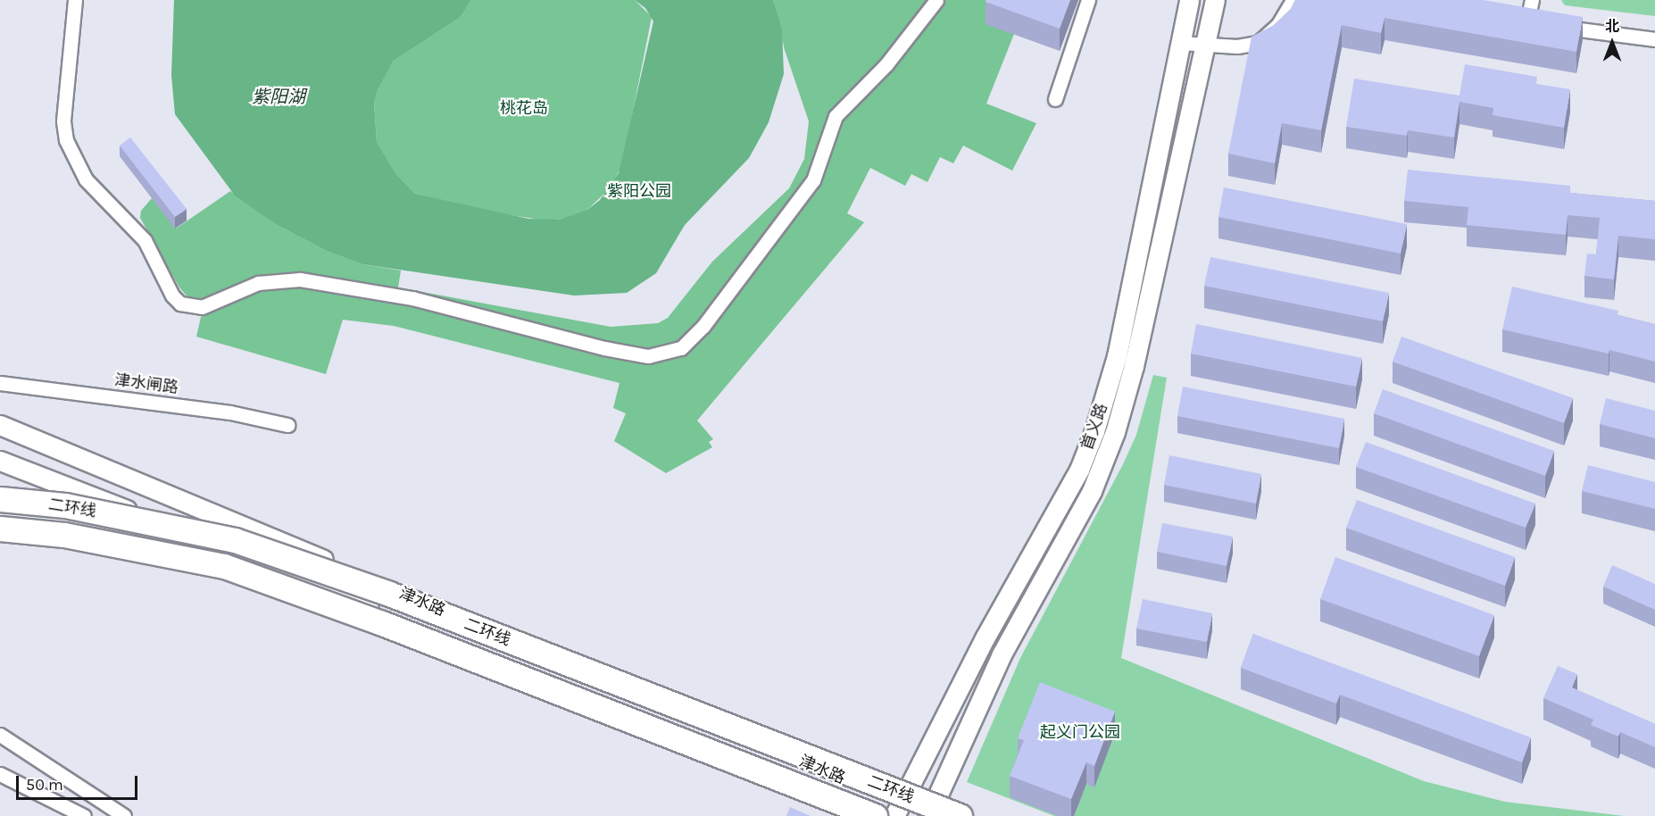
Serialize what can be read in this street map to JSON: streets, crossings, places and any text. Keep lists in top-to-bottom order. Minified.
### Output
{"streets":{"highway":["二环线"],"main road":["首义路","津水路"],"street":["津水闸路"]},"crossings":[["首义路","津水路"],["二环线","津水路"]],"water":["紫阳湖"],"parks":["桃花岛","紫阳公园","起义门公园"],"scale_bar":"50 m","north":"top"}
